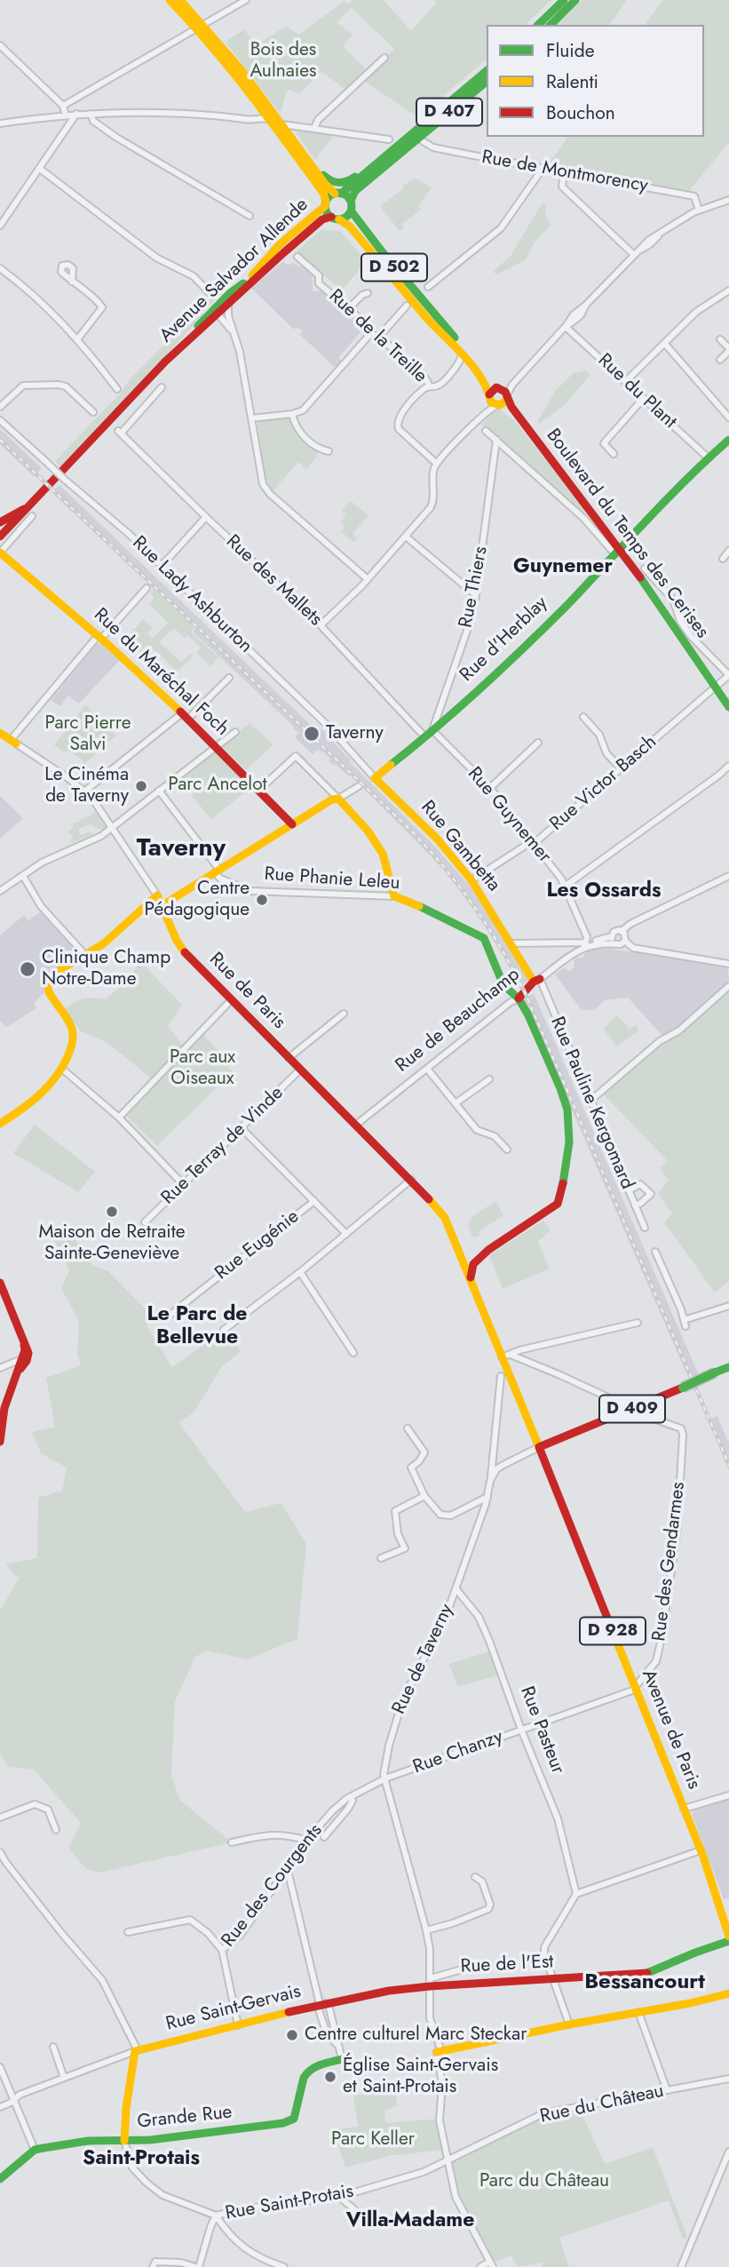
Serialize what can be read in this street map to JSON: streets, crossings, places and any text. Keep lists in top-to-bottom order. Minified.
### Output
{"streets":{"street":["D 407","Rue de Montmorency","D 502","Avenue Salvador Allende","Rue de la Treille","Rue du Plant","Boulevard du Temps des Cerises","Rue des Mallets","Rue Thiers","Rue Lady Ashburton","Rue d'Herblay","Rue du Maréchal Foch","Rue Victor Basch","Rue Guynemer","Rue Gambetta","Rue Phanie Leleu","Rue de Paris","Rue de Beauchamp","Rue Pauline Kergomard","Rue Terray de Vinde","Rue Eugénie","D 409","Rue des Gendarmes","D 928","Rue de Taverny","Avenue de Paris","Rue Pasteur","Rue Chanzy","Rue des Courgents","Rue de l'Est","Rue Saint-Gervais","Rue du Château","Grande Rue","Rue Saint-Protais"]},"crossings":[["D 407","D 502"],["D 407","Avenue Salvador Allende"],["D 407","Boulevard du Temps des Cerises"],["D 502","Avenue Salvador Allende"],["D 502","Boulevard du Temps des Cerises"],["Avenue Salvador Allende","Boulevard du Temps des Cerises"],["Rue du Plant","Rue d'Herblay"],["Boulevard du Temps des Cerises","Rue d'Herblay"],["Boulevard du Temps des Cerises","Rue Victor Basch"],["Rue des Mallets","Rue Thiers"],["Rue des Mallets","Rue d'Herblay"],["Rue des Mallets","Rue Guynemer"],["Rue Thiers","Rue d'Herblay"],["Rue Thiers","Rue Guynemer"],["Rue Lady Ashburton","Rue d'Herblay"],["Rue Lady Ashburton","Rue Gambetta"],["Rue d'Herblay","Rue Guynemer"],["Rue d'Herblay","Rue Gambetta"],["Rue Victor Basch","Rue Guynemer"],["Rue Victor Basch","Rue Gambetta"],["Rue Guynemer","Rue de Beauchamp"],["Rue Gambetta","Rue de Beauchamp"],["Rue Gambetta","Rue Pauline Kergomard"],["Rue Phanie Leleu","Rue de Beauchamp"],["Rue de Paris","Rue de Beauchamp"],["Rue de Paris","Rue Terray de Vinde"],["Rue de Paris","D 928"],["Rue de Beauchamp","Rue Pauline Kergomard"],["D 409","Avenue de Paris"],["Rue des Gendarmes","Avenue de Paris"],["Rue des Gendarmes","Rue Chanzy"],["D 928","Avenue de Paris"],["Rue de Taverny","Rue Pasteur"],["Rue de Taverny","Rue Chanzy"],["Rue de Taverny","Rue des Courgents"],["Rue de Taverny","Rue de l'Est"],["Rue de Taverny","Rue Saint-Gervais"],["Avenue de Paris","Rue Chanzy"],["Avenue de Paris","Rue de l'Est"],["Rue Pasteur","Rue Chanzy"],["Rue Chanzy","Rue des Courgents"],["Rue des Courgents","Rue Saint-Gervais"],["Rue de l'Est","Rue Saint-Gervais"],["Rue du Château","Rue Saint-Protais"],["Grande Rue","Rue Saint-Protais"]],"districts":["Guynemer","Taverny","Les Ossards","Le Parc de Bellevue","Bessancourt","Saint-Protais","Villa-Madame"],"parks":["Bois des Aulnaies","Parc Pierre Salvi","Parc Ancelot","Parc aux Oiseaux","Parc Keller","Parc du Château"],"places":["Taverny","Le Cinéma de Taverny","Centre Pédagogique","Clinique Champ Notre-Dame","Maison de Retraite Sainte-Geneviève","Centre culturel Marc Steckar","Église Saint-Gervais et Saint-Protais"],"legend":["Fluide","Ralenti","Bouchon"]}
